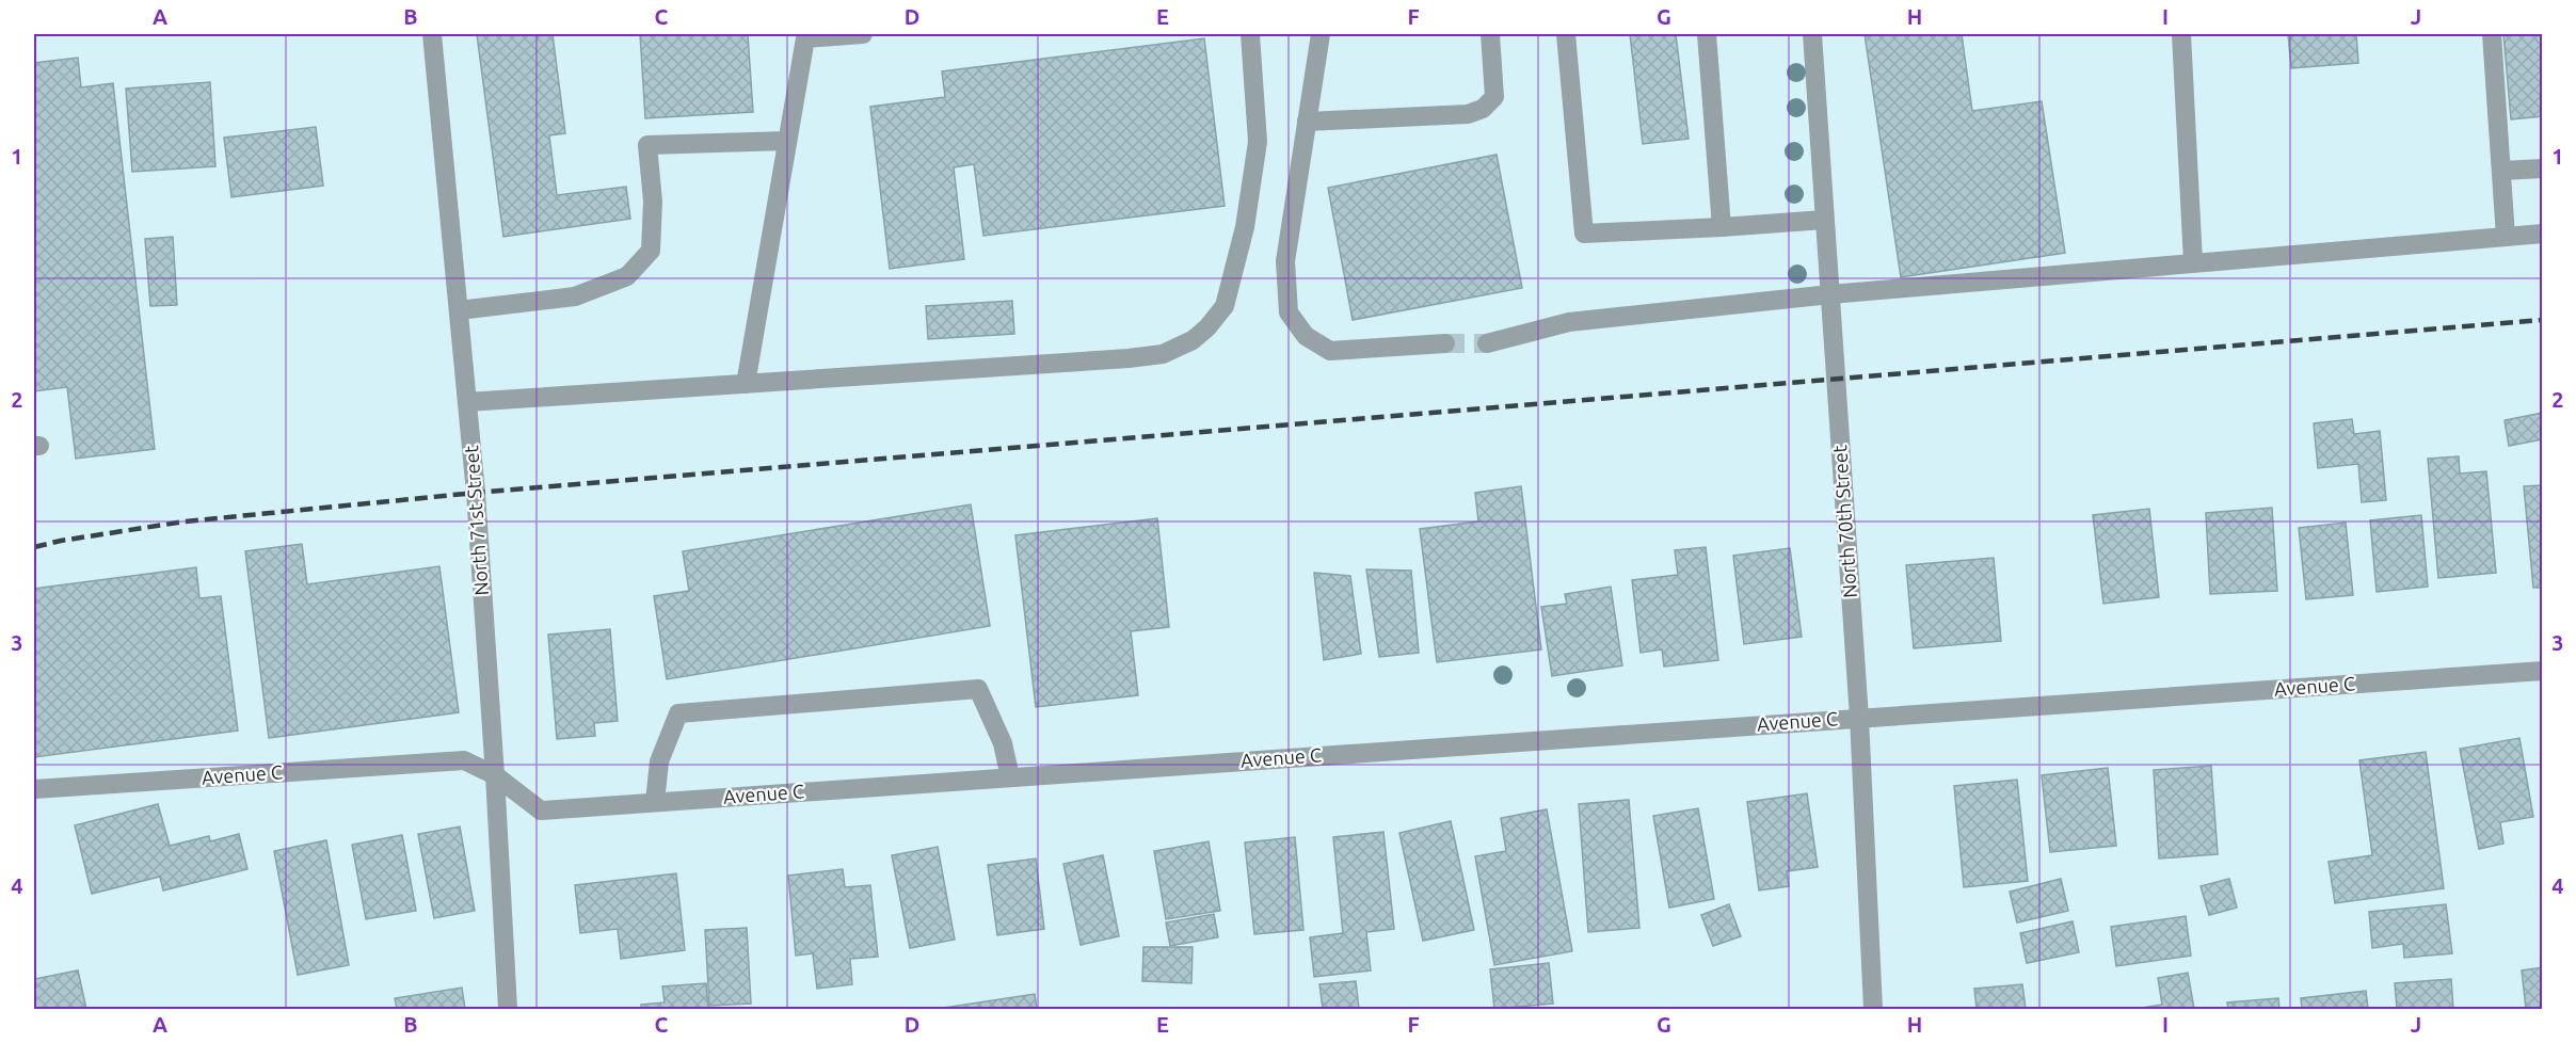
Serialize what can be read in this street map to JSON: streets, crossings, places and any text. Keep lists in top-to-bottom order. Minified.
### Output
{"streets":{"street":["North 71st Street","North 70th Street","Avenue C"]},"crossings":[["North 71st Street","Avenue C"],["North 70th Street","Avenue C"]],"grid":{"columns":["A","B","C","D","E","F","G","H","I","J"],"rows":["1","2","3","4"]}}
